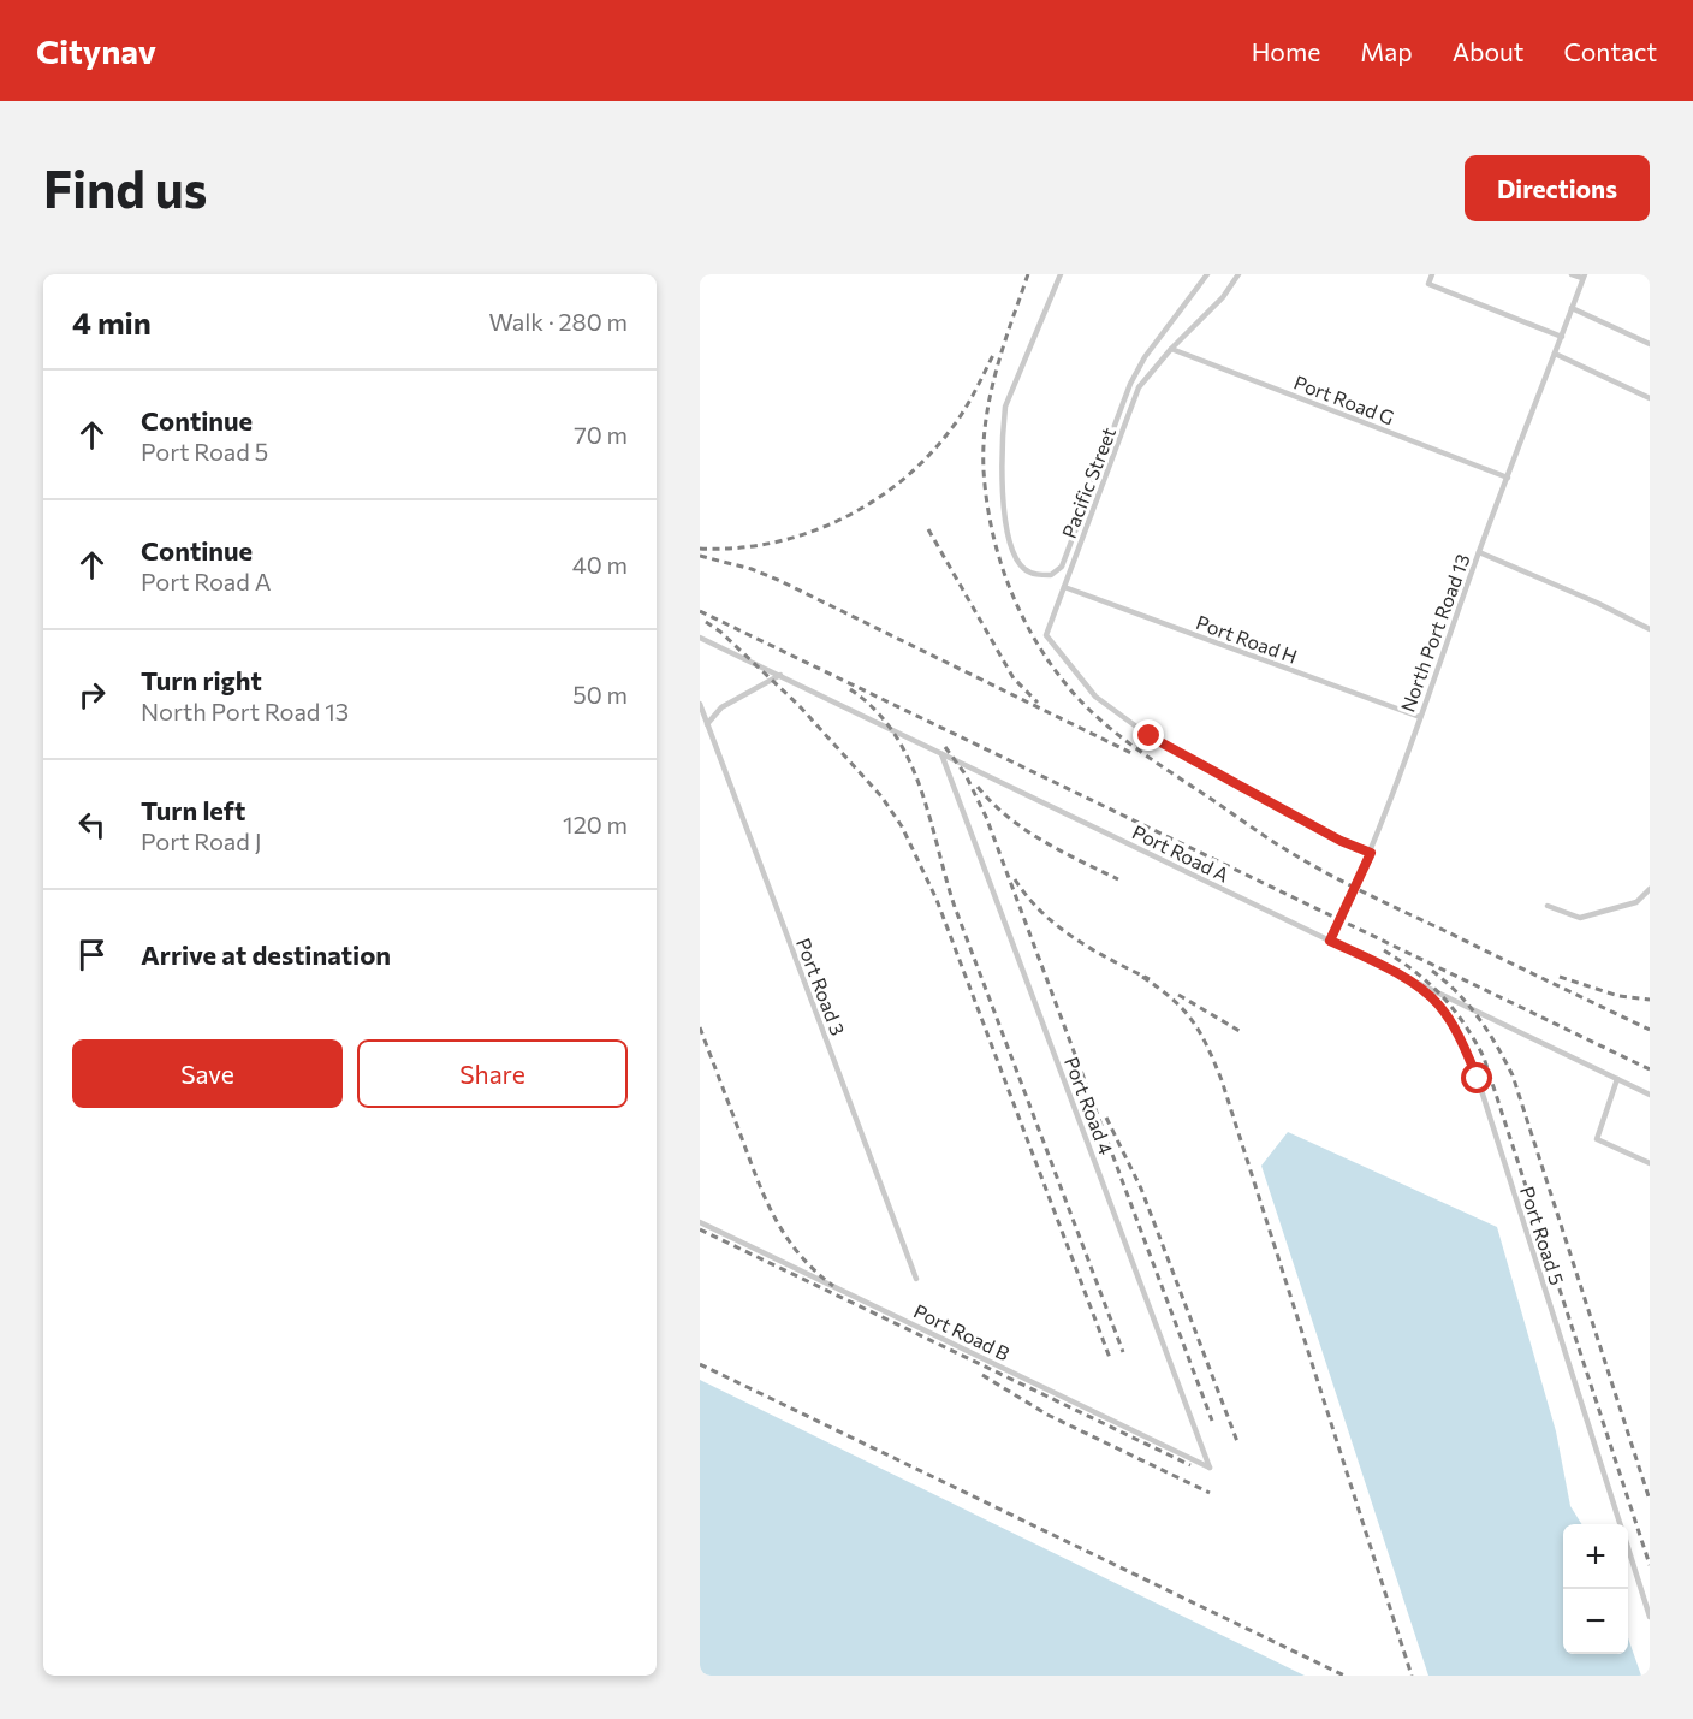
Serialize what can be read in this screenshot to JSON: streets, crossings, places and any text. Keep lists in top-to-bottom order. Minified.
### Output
{"streets":{"lane":["Port Road G","Pacific Street","North Port Road 13","Port Road H","Port Road A","Port Road 3","Port Road 4","Port Road 5","Port Road B"]},"crossings":[["Port Road G","Pacific Street"],["Port Road G","North Port Road 13"],["Pacific Street","North Port Road 13"],["Pacific Street","Port Road H"],["North Port Road 13","Port Road H"],["North Port Road 13","Port Road A"],["Port Road A","Port Road 4"],["Port Road A","Port Road 5"],["Port Road 4","Port Road B"]],"page":{"header":"Citynav","nav":["Home","Map","About","Contact"],"buttons":["Directions",["Save","Share"]],"title":"Find us","heading":["4 min","Walk · 280 m"],"list":[["Continue","Port Road 5","70 m"],["Continue","Port Road A","40 m"],["Turn right","North Port Road 13","50 m"],["Turn left","Port Road J","120 m"],"Arrive at destination"],"map_buttons":["+","−"]}}
